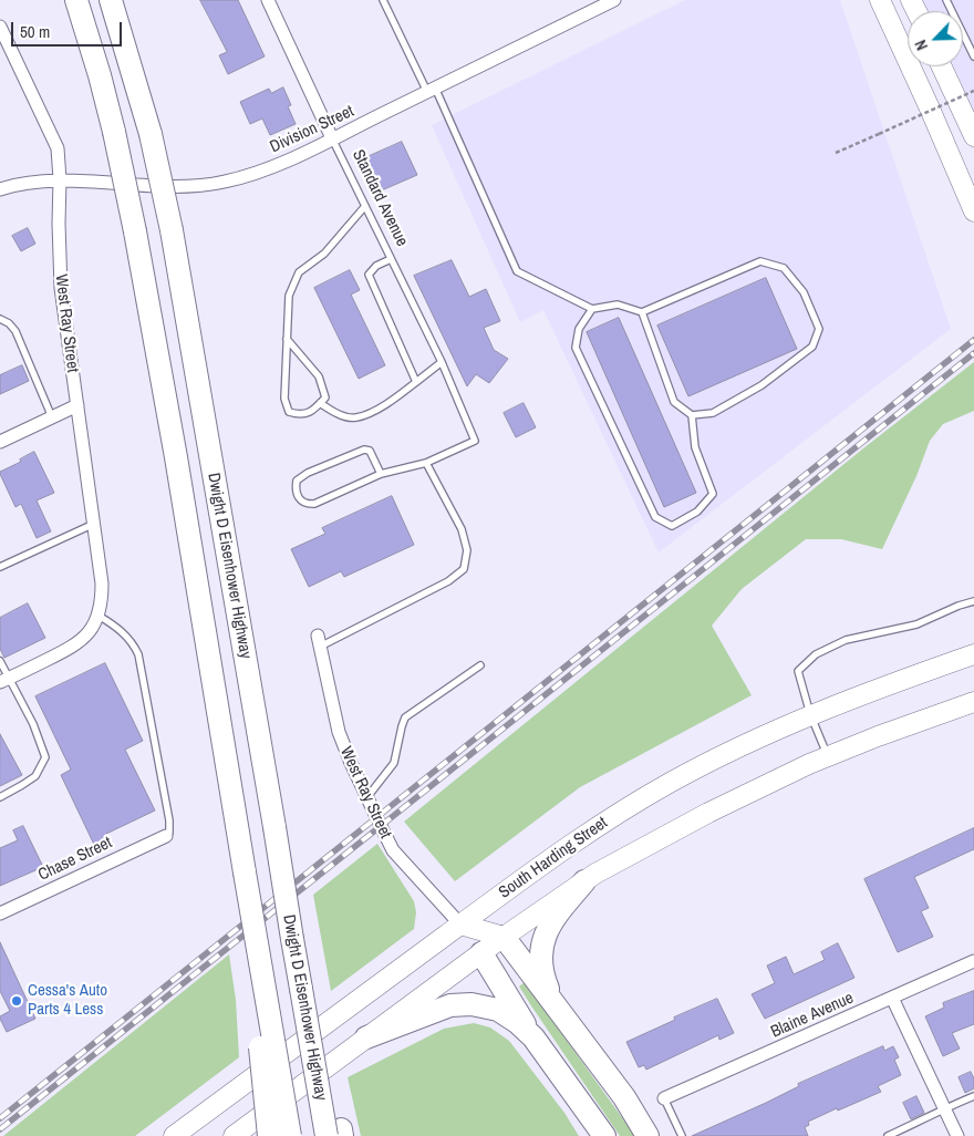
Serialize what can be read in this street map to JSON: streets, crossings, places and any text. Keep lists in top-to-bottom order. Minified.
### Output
{"streets":{"highway":["Dwight D Eisenhower Highway"],"main road":["West Ray Street","South Harding Street"],"street":["Division Street","Standard Avenue","Chase Street","Blaine Avenue"]},"crossings":[["Division Street","Standard Avenue"],["Division Street","West Ray Street"],["West Ray Street","South Harding Street"]],"places":["Cessa's Auto Parts 4 Less"],"scale_bar":"50 m","north":"bottom left"}
